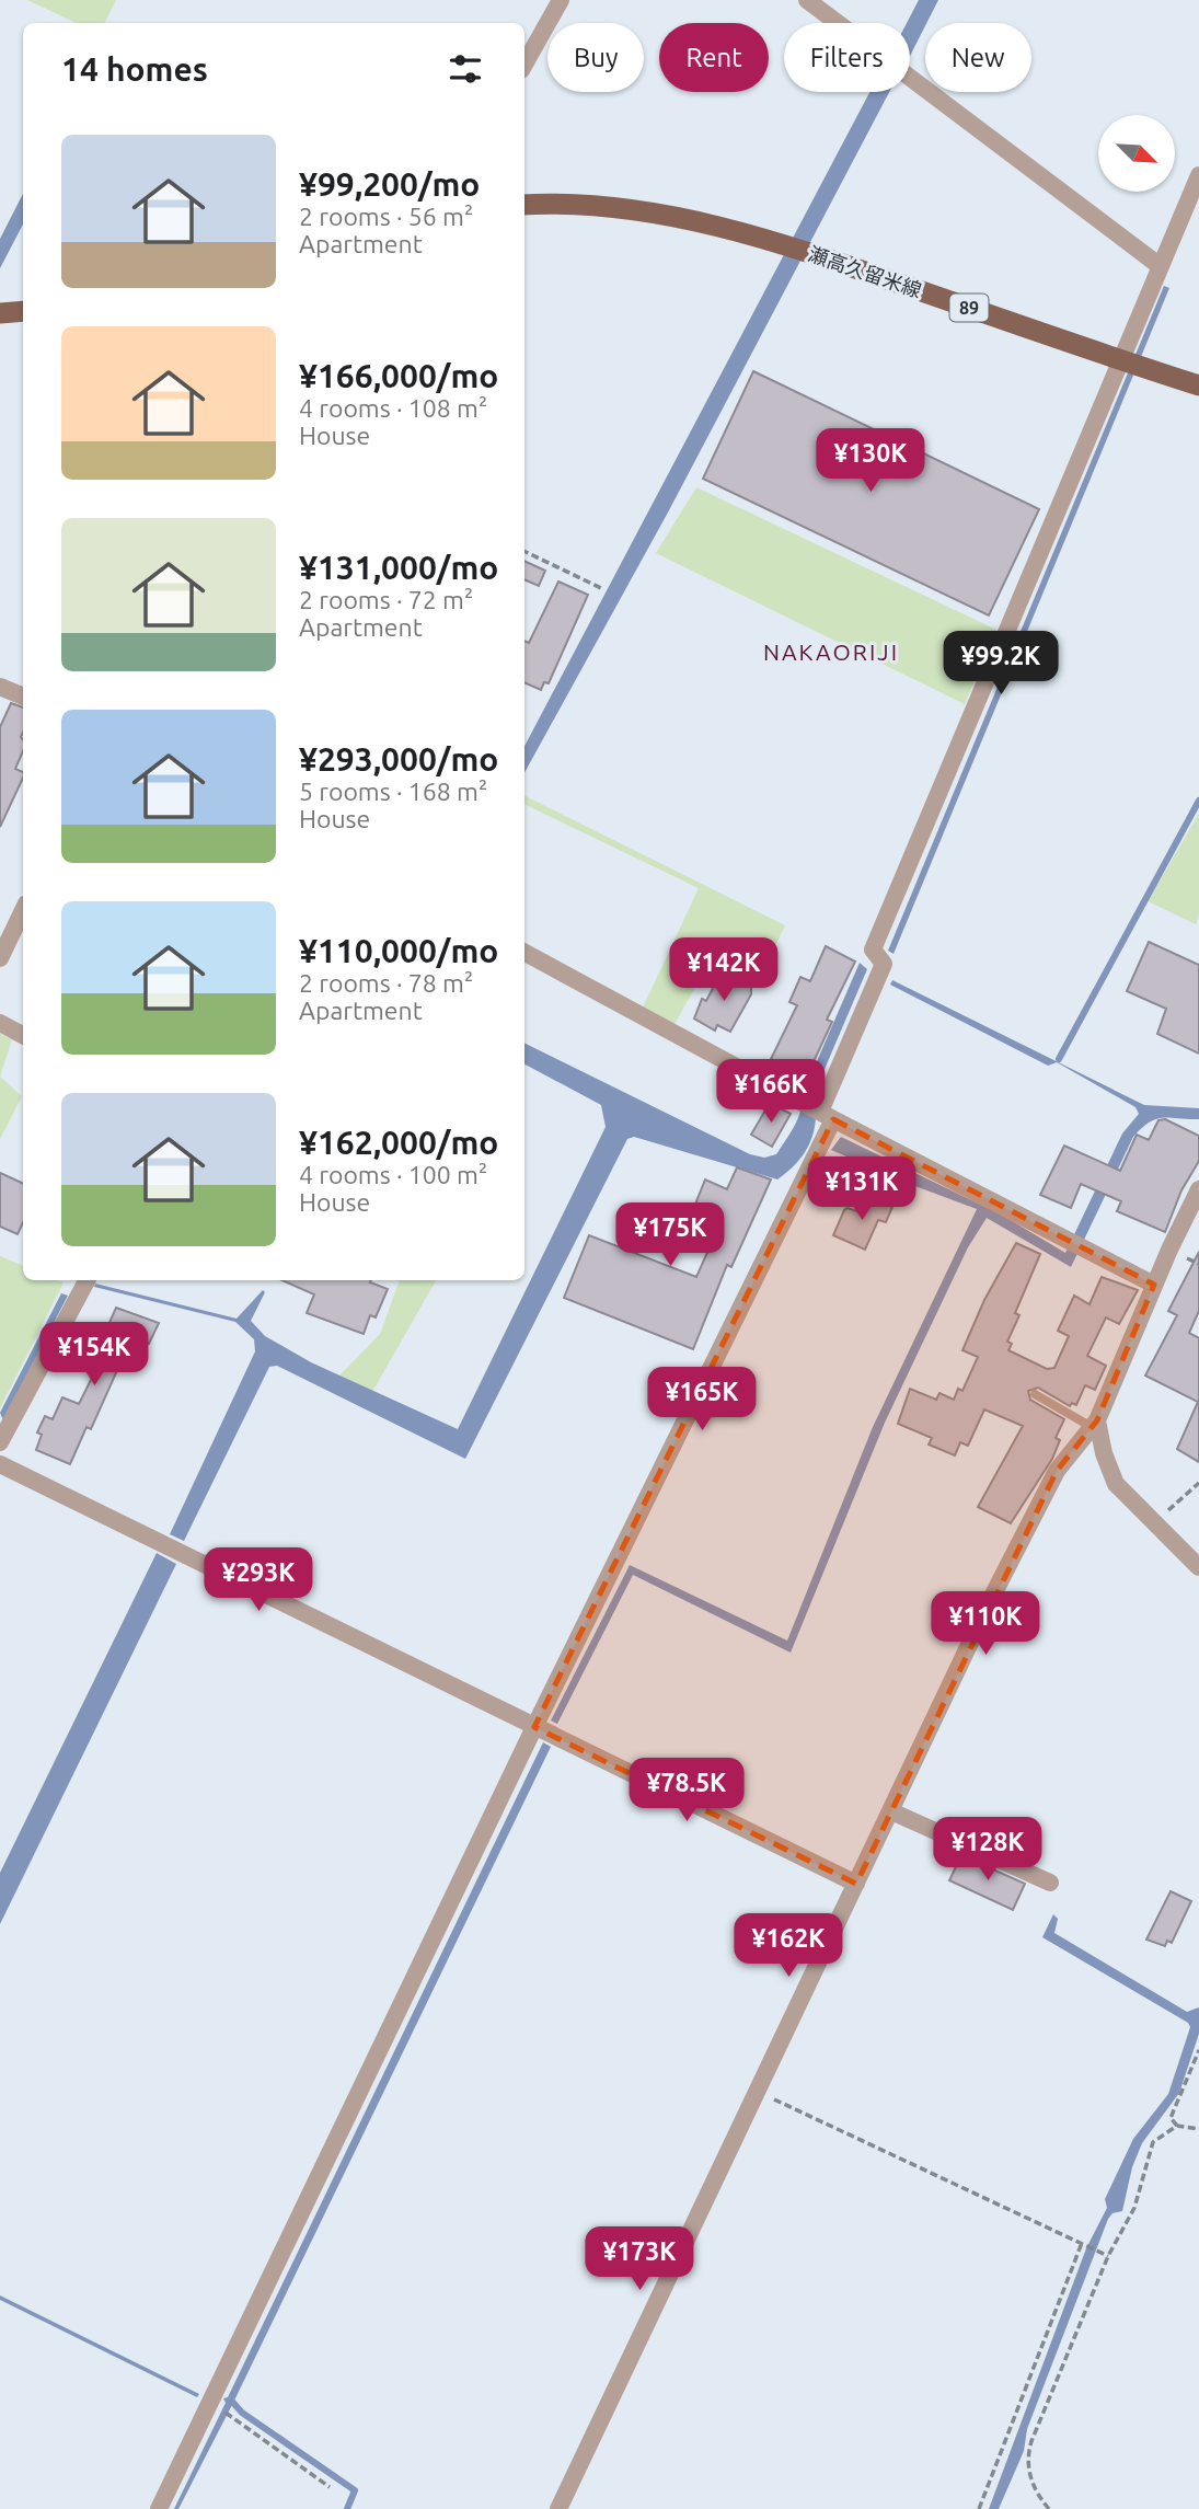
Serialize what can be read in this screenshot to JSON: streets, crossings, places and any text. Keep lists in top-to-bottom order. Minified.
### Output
{"streets":{"main road":["瀬高久留米線","89"]},"districts":["NAKAORIJI"],"north":"bottom right","page":{"chip":["Buy","Rent","Filters","New"],"heading":"14 homes","list":[{"name":"¥99,200/mo","note":"2 rooms · 56 m² · Apartment"},{"name":"¥166,000/mo","note":"4 rooms · 108 m² · House"},{"name":"¥131,000/mo","note":"2 rooms · 72 m² · Apartment"},{"name":"¥293,000/mo","note":"5 rooms · 168 m² · House"},{"name":"¥110,000/mo","note":"2 rooms · 78 m² · Apartment"},{"name":"¥162,000/mo","note":"4 rooms · 100 m² · House"}],"price":["¥130K","¥99.2K","¥142K","¥166K","¥131K","¥175K","¥154K","¥165K","¥293K","¥110K","¥78.5K","¥128K","¥162K","¥173K"]}}
